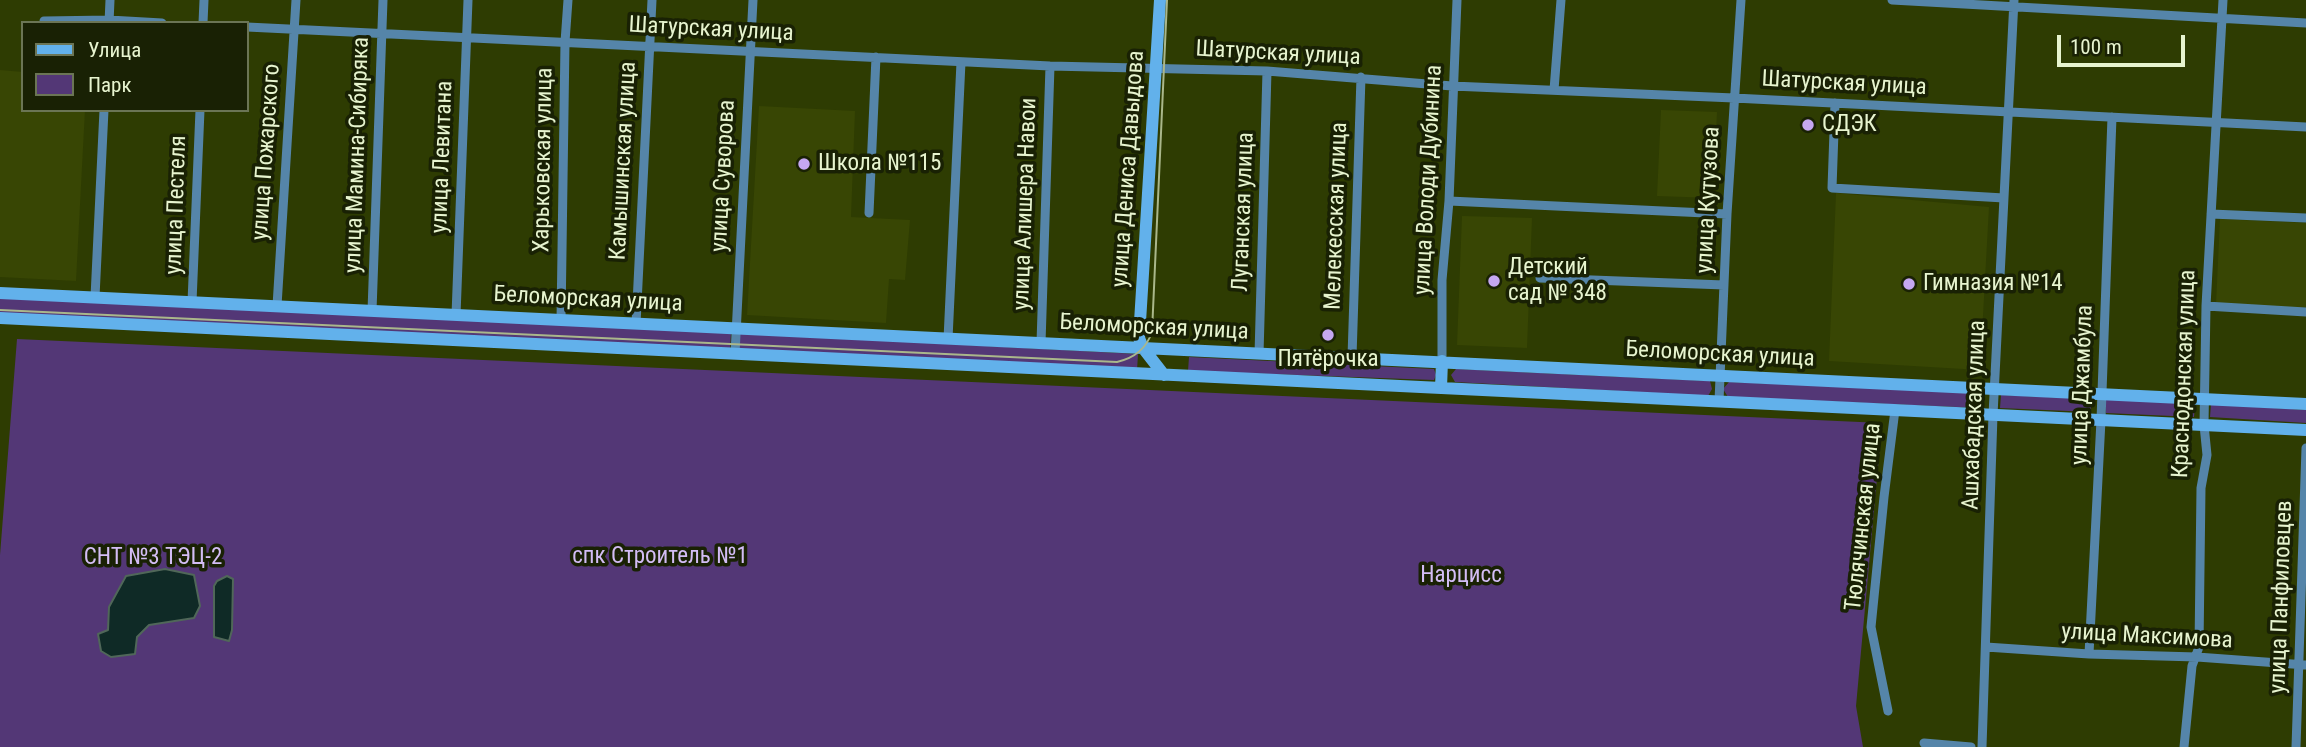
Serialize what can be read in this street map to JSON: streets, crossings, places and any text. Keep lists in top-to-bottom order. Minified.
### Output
{"streets":{"main road":["улица Дениса Давыдова","Беломорская улица"],"street":["Шатурская улица","улица Пожарского","улица Мамина-Сибиряка","улица Левитана","Харьковская улица","Камышинская улица","улица Суворова","улица Володи Дубинина","улица Кутузова","улица Алишера Навои","улица Пестеля","Луганская улица","Мелекесская улица","Краснодонская улица","улица Джамбула","Ашхабадская улица","Тюлячинская улица","улица Панфиловцев","улица Максимова"]},"crossings":[["Шатурская улица","улица Пожарского"],["Шатурская улица","улица Мамина-Сибиряка"],["Шатурская улица","улица Левитана"],["Шатурская улица","Харьковская улица"],["Шатурская улица","Камышинская улица"],["Шатурская улица","улица Дениса Давыдова"],["Шатурская улица","улица Суворова"],["Шатурская улица","улица Володи Дубинина"],["Шатурская улица","улица Кутузова"],["Шатурская улица","улица Алишера Навои"],["Шатурская улица","Луганская улица"],["Шатурская улица","Мелекесская улица"],["Шатурская улица","Краснодонская улица"],["Шатурская улица","улица Джамбула"],["Шатурская улица","Ашхабадская улица"],["улица Пожарского","Беломорская улица"],["улица Мамина-Сибиряка","Беломорская улица"],["улица Левитана","Беломорская улица"],["Харьковская улица","Беломорская улица"],["Камышинская улица","Беломорская улица"],["улица Дениса Давыдова","Беломорская улица"],["улица Суворова","Беломорская улица"],["улица Володи Дубинина","Беломорская улица"],["улица Кутузова","Беломорская улица"],["улица Алишера Навои","Беломорская улица"],["улица Пестеля","Беломорская улица"],["Луганская улица","Беломорская улица"],["Мелекесская улица","Беломорская улица"],["Беломорская улица","Краснодонская улица"],["Беломорская улица","улица Джамбула"],["Беломорская улица","Ашхабадская улица"],["Беломорская улица","Тюлячинская улица"],["Краснодонская улица","улица Максимова"],["улица Джамбула","улица Максимова"],["Ашхабадская улица","улица Максимова"],["улица Панфиловцев","улица Максимова"]],"parks":["спк Строитель №1","СНТ №3 ТЭЦ-2","Нарцисс"],"places":["СДЭК","Школа №115","Детский сад № 348","Гимназия №14","Пятёрочка"],"legend":["Улица","Парк"],"scale_bar":"100 m"}
